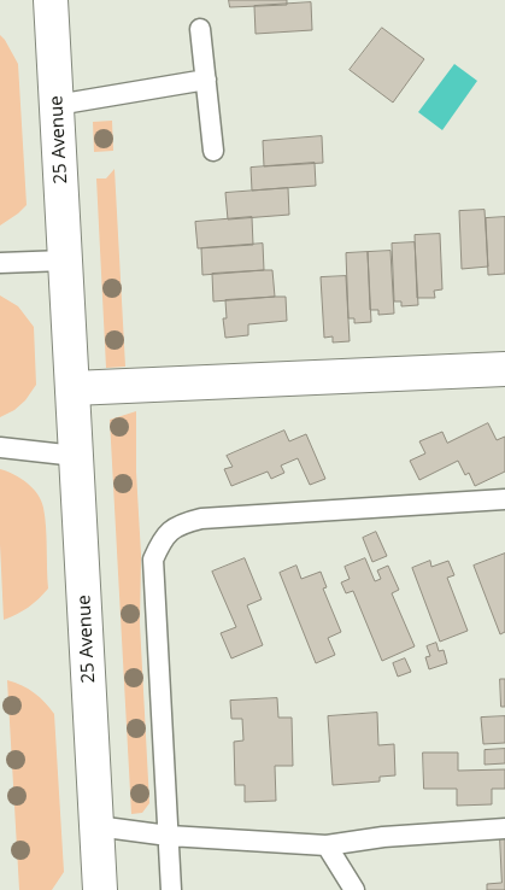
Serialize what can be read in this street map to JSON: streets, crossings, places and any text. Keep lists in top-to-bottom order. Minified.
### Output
{"streets":{"main road":["25 Avenue"]}}
